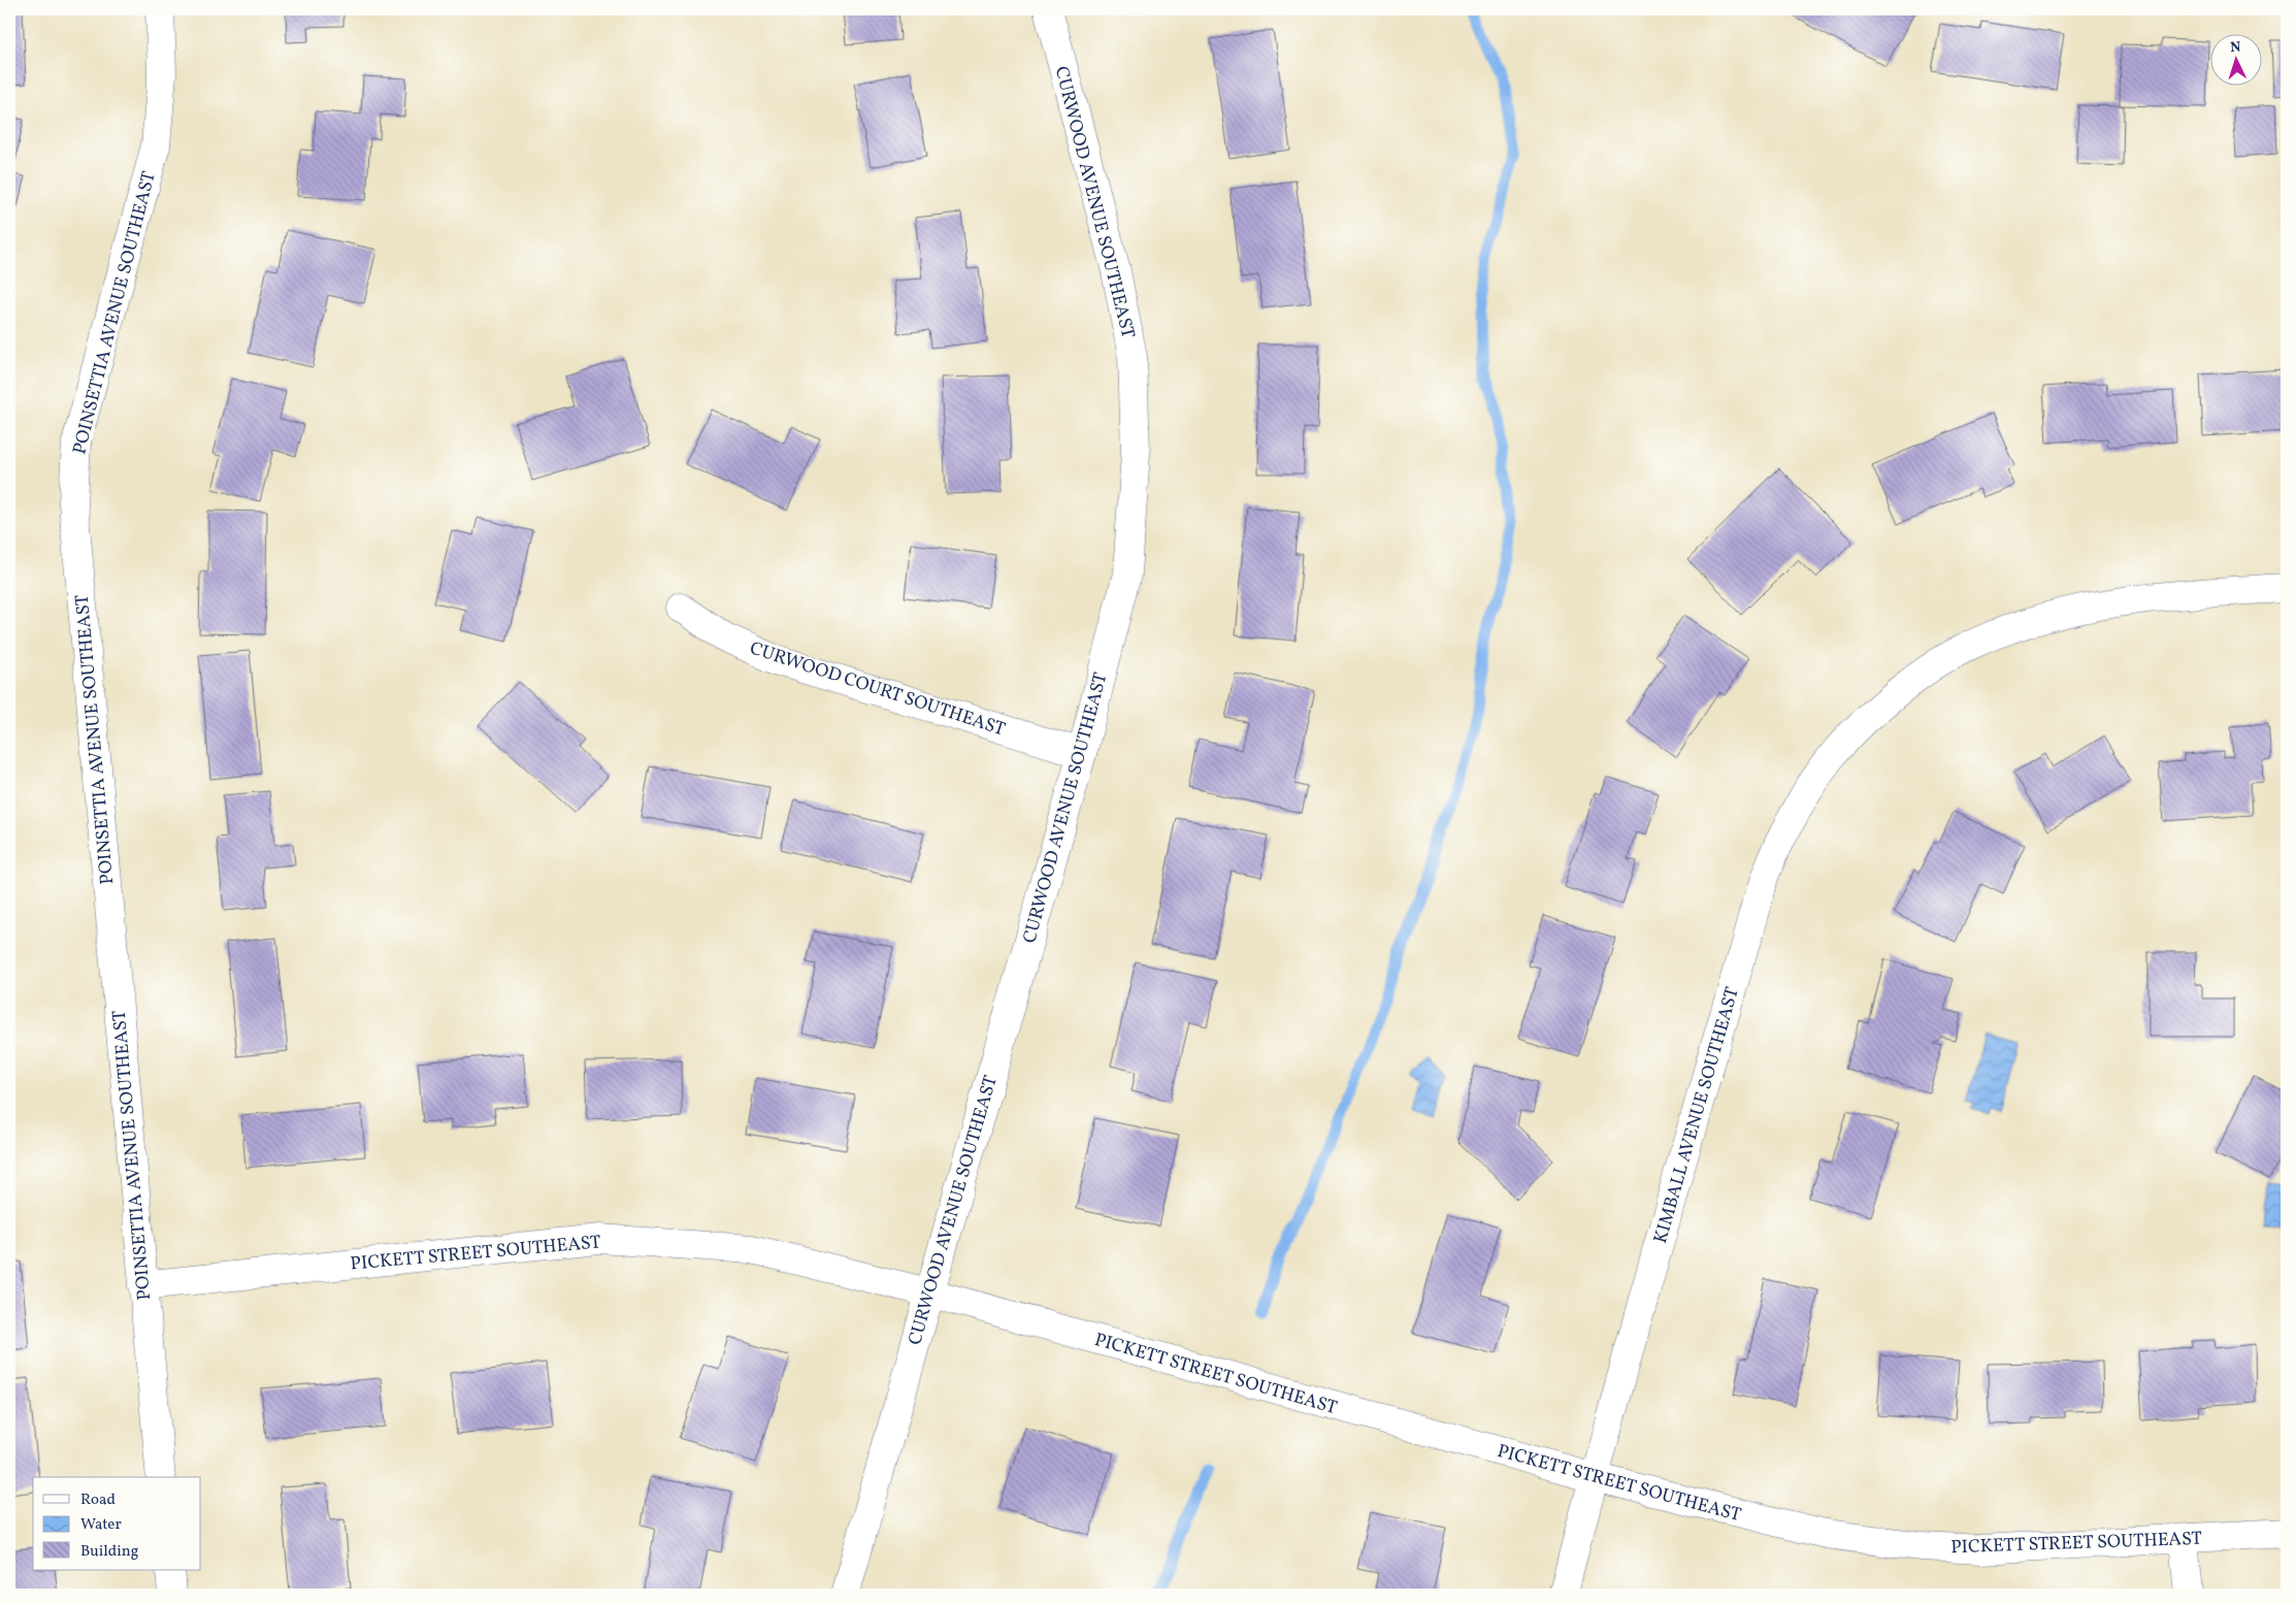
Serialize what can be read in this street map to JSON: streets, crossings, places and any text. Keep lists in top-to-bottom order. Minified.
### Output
{"streets":{"street":["CURWOOD AVENUE SOUTHEAST","POINSETTIA AVENUE SOUTHEAST","CURWOOD COURT SOUTHEAST","KIMBALL AVENUE SOUTHEAST","PICKETT STREET SOUTHEAST"]},"crossings":[["CURWOOD AVENUE SOUTHEAST","CURWOOD COURT SOUTHEAST"],["CURWOOD AVENUE SOUTHEAST","PICKETT STREET SOUTHEAST"],["POINSETTIA AVENUE SOUTHEAST","PICKETT STREET SOUTHEAST"],["KIMBALL AVENUE SOUTHEAST","PICKETT STREET SOUTHEAST"]],"legend":["Road","Water","Building"],"north":"top"}
